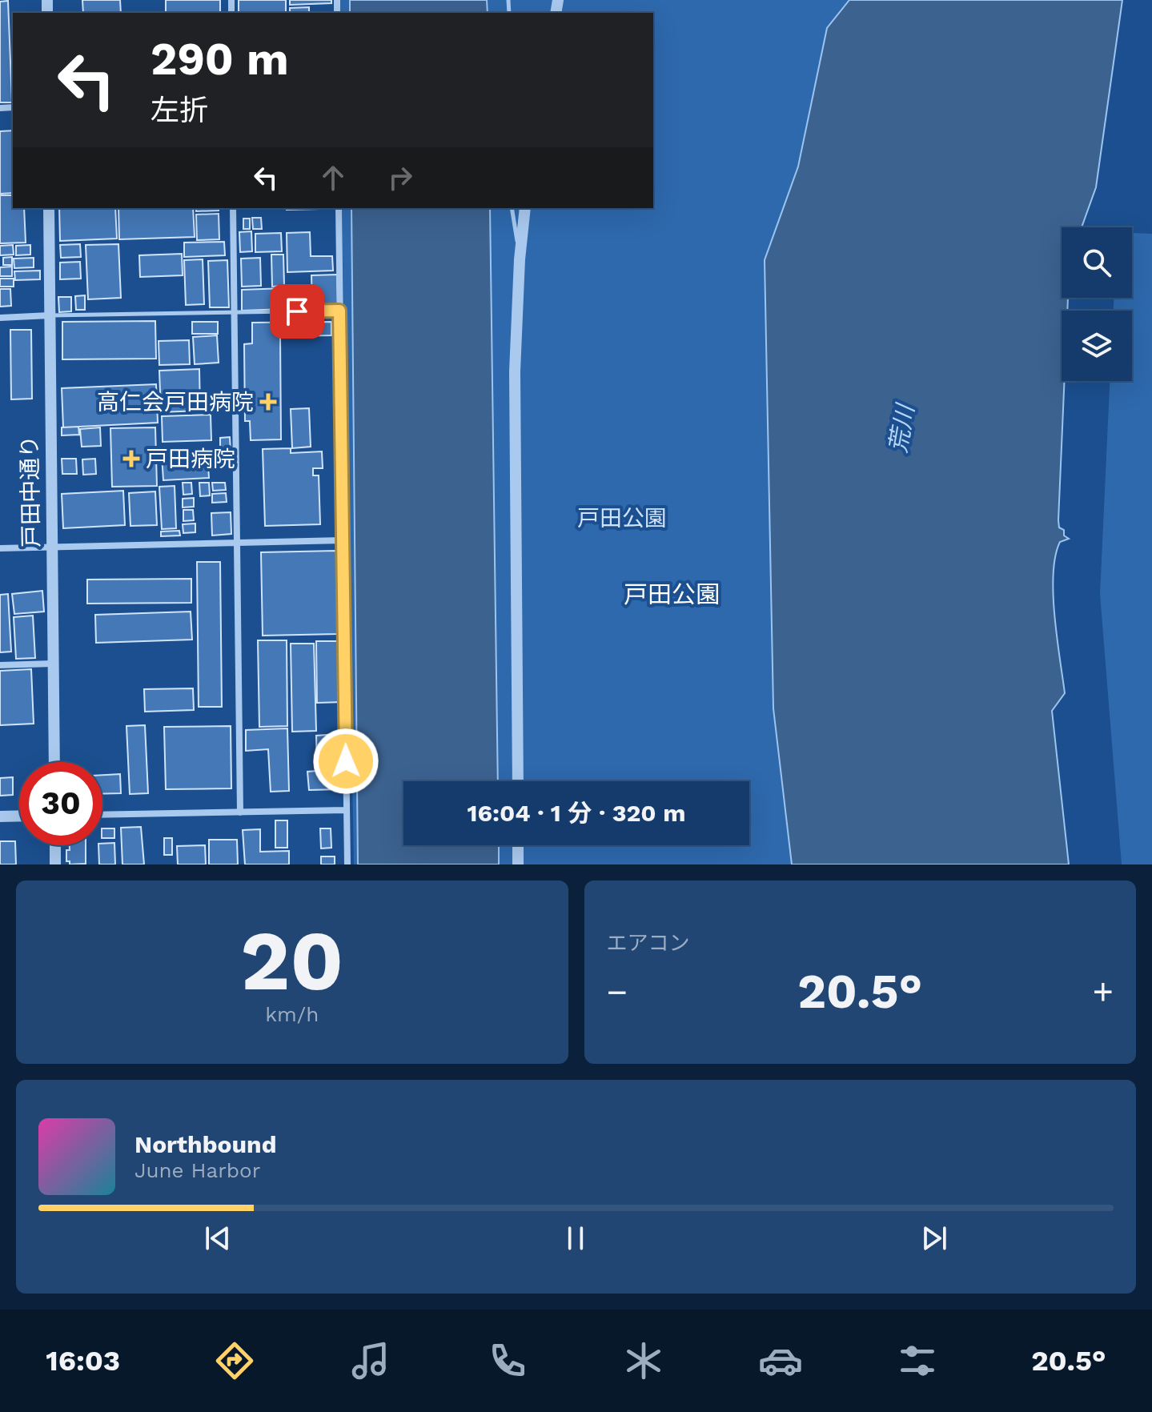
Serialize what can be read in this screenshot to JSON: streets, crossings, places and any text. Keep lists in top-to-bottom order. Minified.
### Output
{"streets":{"street":["戸田中通り"]},"districts":["戸田公園"],"water":["荒川"],"parks":["戸田公園"],"places":{"health":["高仁会戸田病院","戸田病院"]},"page":{"turn":["290 m","左折"],"limit":"30","trip":"16:04 · 1 分 · 320 m","tile":[["20","km/h"],"エアコン"],"heat":["−","20.5°","+"],"song":["Northbound","June Harbor"],"tabs":["16:03","20.5°"]}}
